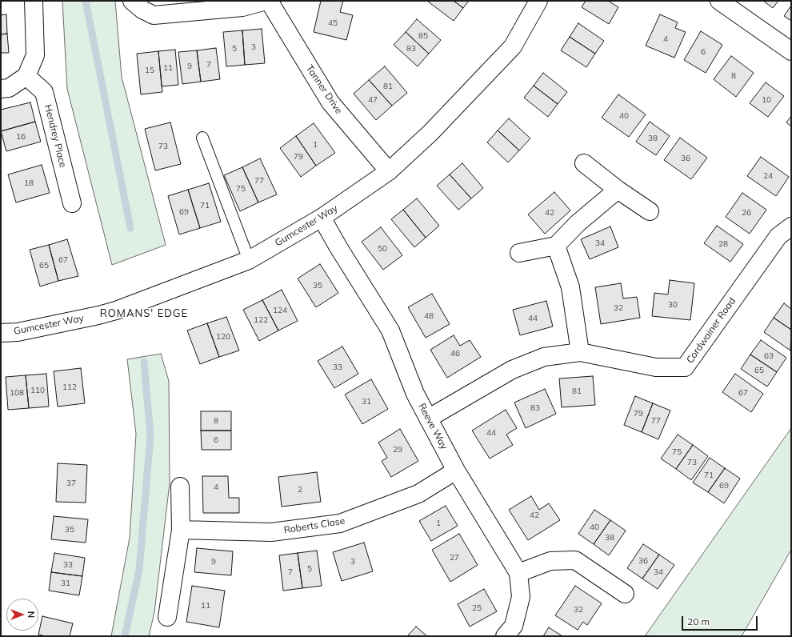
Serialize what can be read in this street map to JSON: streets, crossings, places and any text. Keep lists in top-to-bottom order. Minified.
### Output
{"streets":{"street":["Tanner Drive","Hendrey Place","Gumcester Way","Cordwainer Road","Reeve Way","Roberts Close"]},"crossings":[["Tanner Drive","Gumcester Way"],["Gumcester Way","Reeve Way"],["Cordwainer Road","Reeve Way"],["Reeve Way","Roberts Close"]],"districts":["ROMANS' EDGE"],"house_numbers":["45","85","4","3","5","83","6","7","9","11","15","8","81","47","10","40","16","38","1","73","79","36","24","77","18","75","71","69","42","26","34","28","50","67","65","35","30","32","124","48","44","122","120","46","63","33","65","112","110","81","108","67","31","83","79","8","77","44","6","29","75","73","71","37","69","4","2","42","1","40","35","38","27","36","9","3","33","5","7","34","31","11","25","32"],"scale_bar":"20 m","north":"right"}
